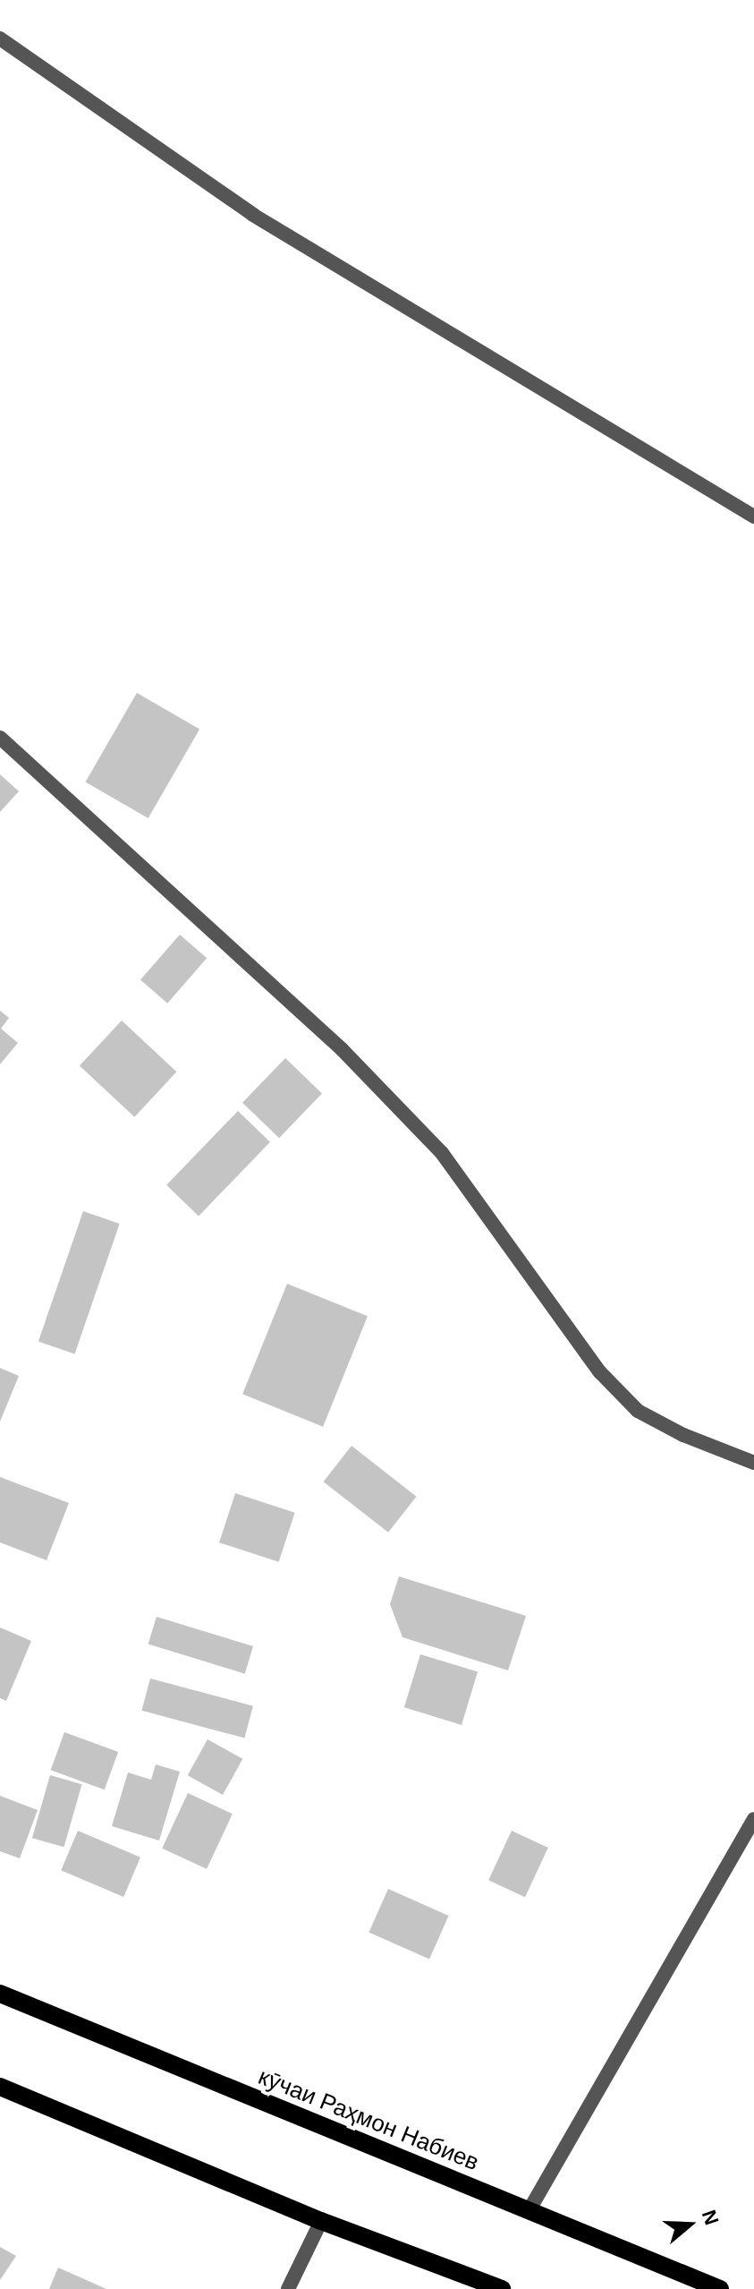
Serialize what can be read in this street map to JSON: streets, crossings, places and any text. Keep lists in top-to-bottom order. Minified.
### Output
{"streets":{"main road":["кӯчаи Раҳмон Набиев"]},"north":"right"}
